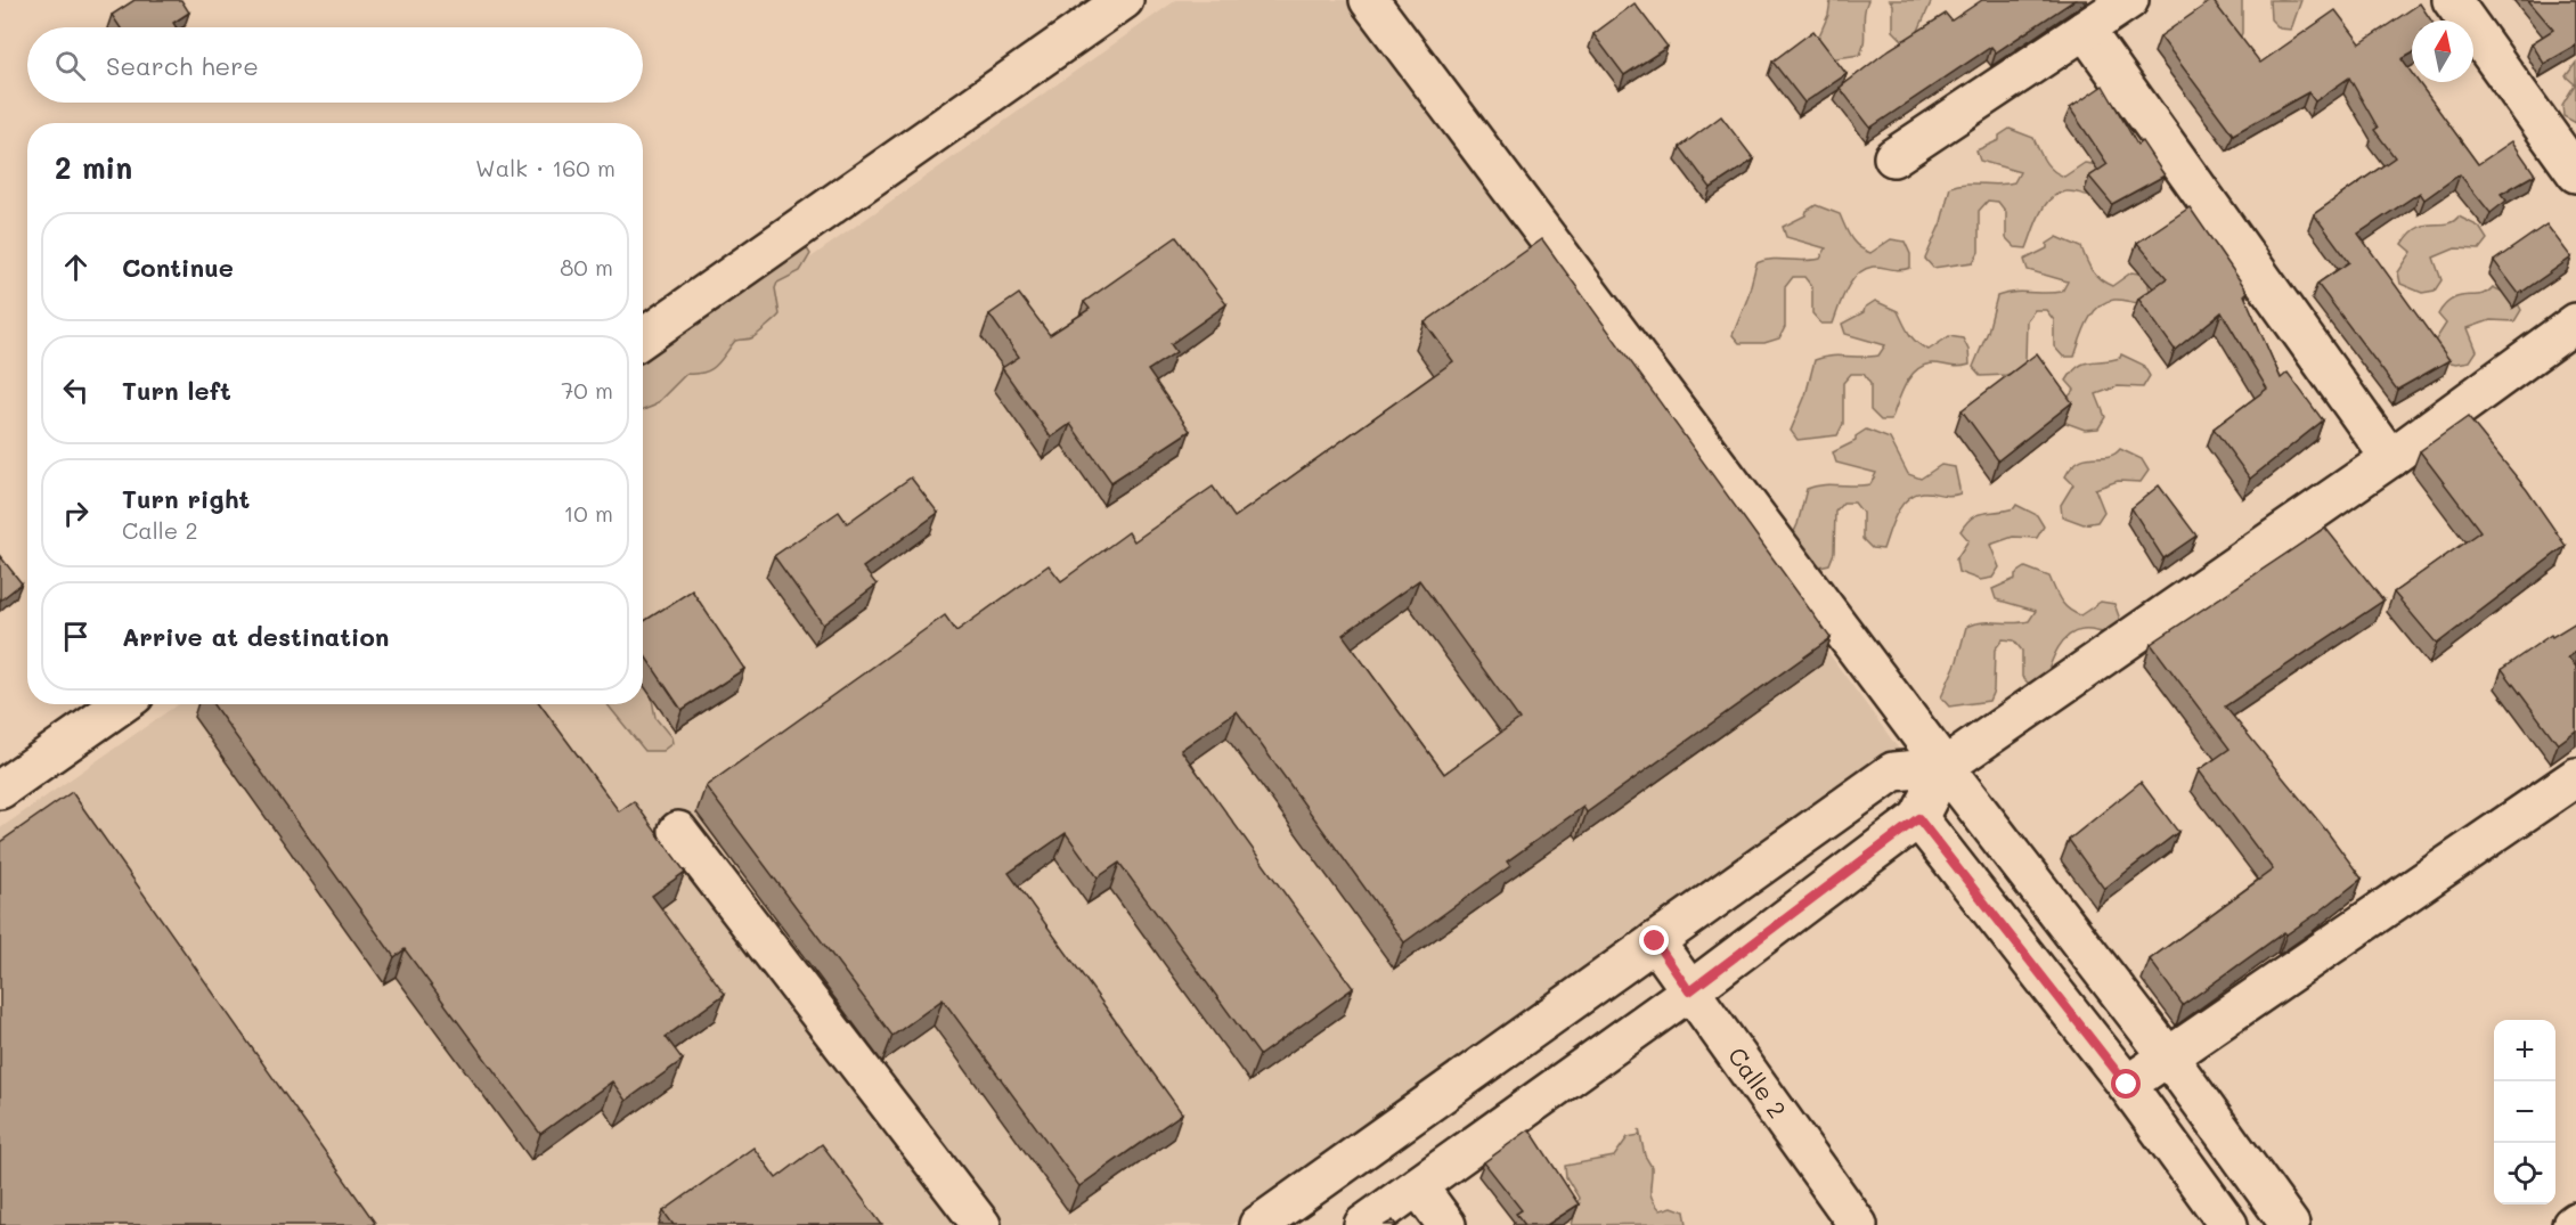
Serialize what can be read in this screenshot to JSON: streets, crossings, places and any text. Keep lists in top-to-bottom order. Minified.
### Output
{"streets":{"street":["Calle 2"]},"north":"top","page":{"search":"Search here","heading":["2 min","Walk · 160 m"],"list":[["Continue","80 m"],["Turn left","70 m"],["Turn right","Calle 2","10 m"],"Arrive at destination"],"map_buttons":["+","−"]}}
